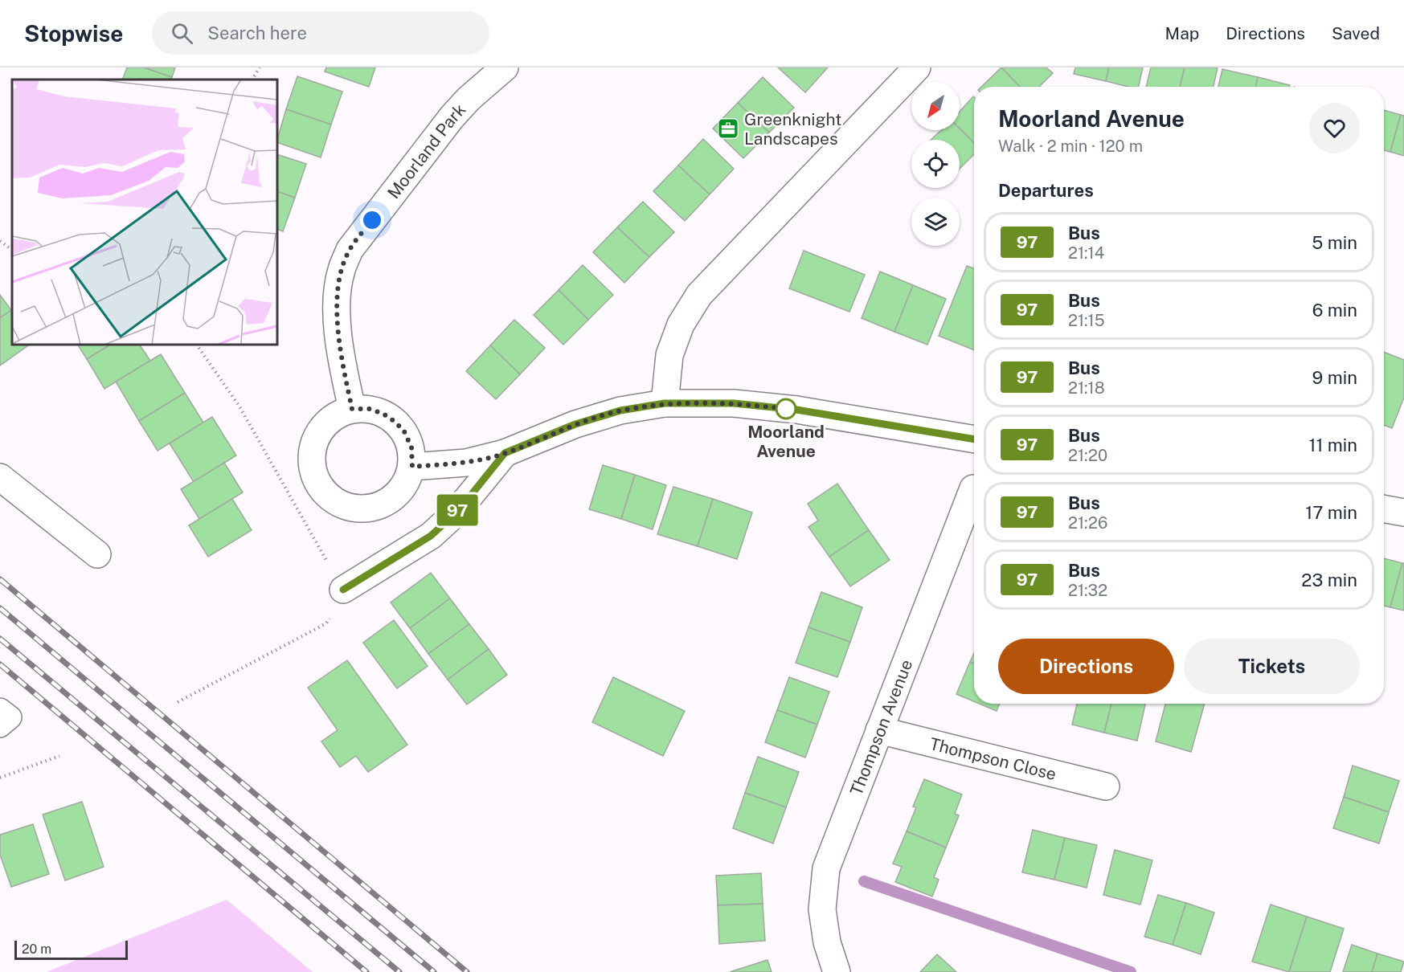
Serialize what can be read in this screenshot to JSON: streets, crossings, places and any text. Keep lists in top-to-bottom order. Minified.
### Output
{"streets":{"street":["Moorland Park","Thompson Avenue","Thompson Close"]},"crossings":[["Thompson Avenue","Thompson Close"]],"places":{"office":["Greenknight Landscapes"],"other":["Moorland Avenue"]},"lines":["bus line 97"],"scale_bar":"20 m","north":"bottom left","page":{"header":"Stopwise","search":"Search here","nav":["Map","Directions","Saved"],"on_map":"97","heading":[["Moorland Avenue","Walk · 2 min · 120 m"],"Departures"],"list":[{"mark":"97","name":"Bus","note":"21:14","value":"5 min"},{"mark":"97","name":"Bus","note":"21:15","value":"6 min"},{"mark":"97","name":"Bus","note":"21:18","value":"9 min"},{"mark":"97","name":"Bus","note":"21:20","value":"11 min"},{"mark":"97","name":"Bus","note":"21:26","value":"17 min"},{"mark":"97","name":"Bus","note":"21:32","value":"23 min"}],"buttons":["Directions","Tickets"],"scale":"20 m"}}
